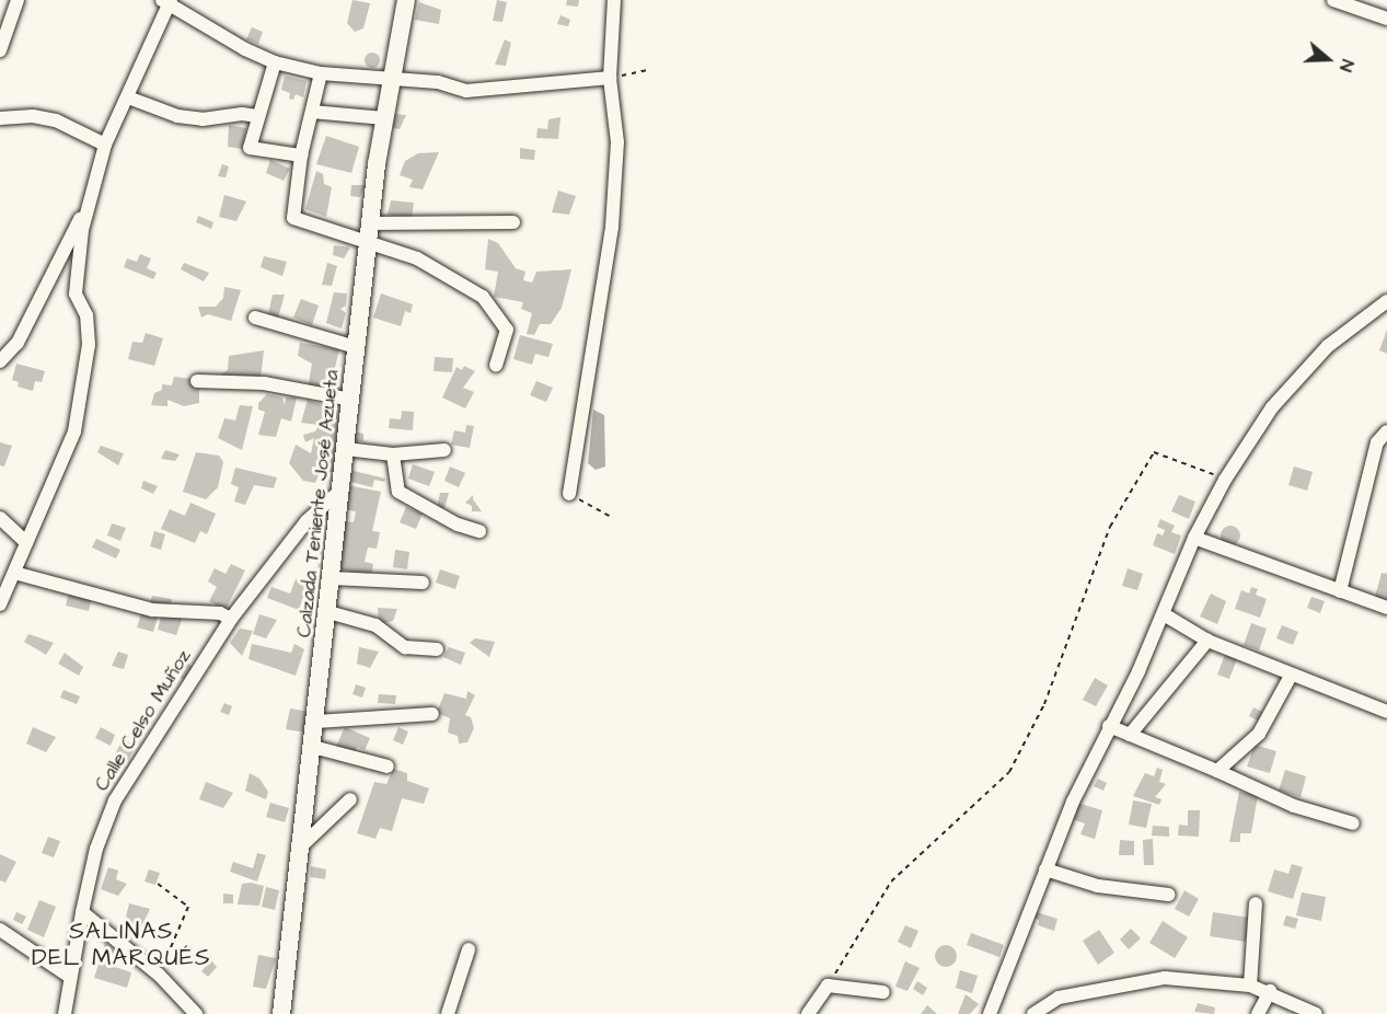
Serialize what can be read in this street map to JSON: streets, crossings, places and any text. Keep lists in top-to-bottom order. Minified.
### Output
{"streets":{"main road":["Calzada Teniente José Azueta"],"street":["Calle Celso Muñoz"]},"crossings":[["Calzada Teniente José Azueta","Calle Celso Muñoz"]],"districts":["SALINAS DEL MARQUÉS"],"north":"right"}
